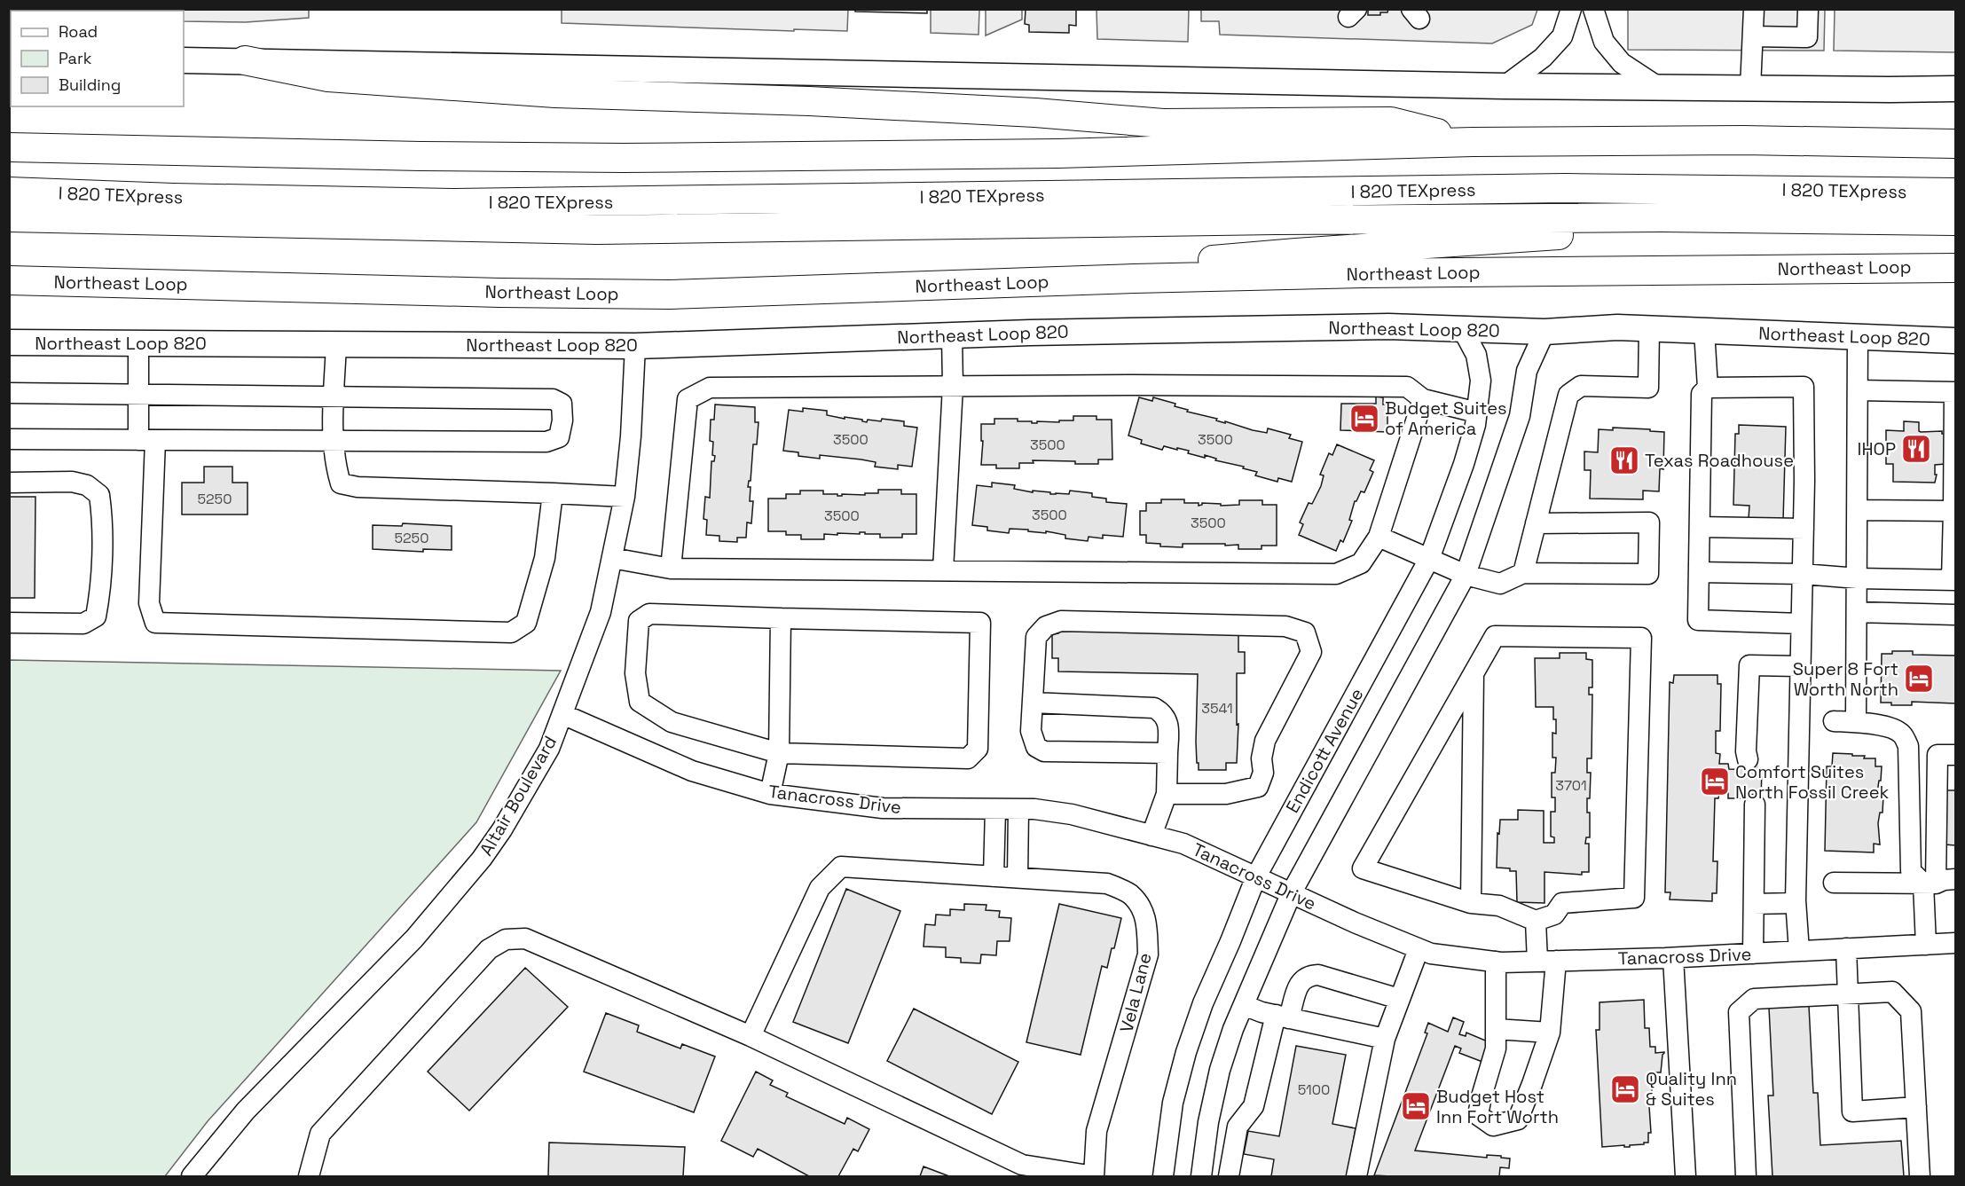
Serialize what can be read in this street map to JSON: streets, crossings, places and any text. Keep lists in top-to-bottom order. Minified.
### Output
{"streets":{"highway":["I 820 TEXpress","Northeast Loop"],"main road":["Northeast Loop 820"],"street":["Endicott Avenue","Altair Boulevard","Tanacross Drive","Vela Lane"]},"crossings":[["Northeast Loop 820","Endicott Avenue"],["Northeast Loop 820","Altair Boulevard"],["Endicott Avenue","Tanacross Drive"],["Altair Boulevard","Tanacross Drive"]],"places":{"hotel":["Budget Suites of America","Super 8 Fort Worth North","Comfort Suites North Fossil Creek","Quality Inn & Suites","Budget Host Inn Fort Worth"],"restaurant":["IHOP","Texas Roadhouse"]},"house_numbers":["3500","3500","3500","5250","3500","3500","3500","5250","3541","3701","5100"],"legend":["Road","Park","Building"]}
